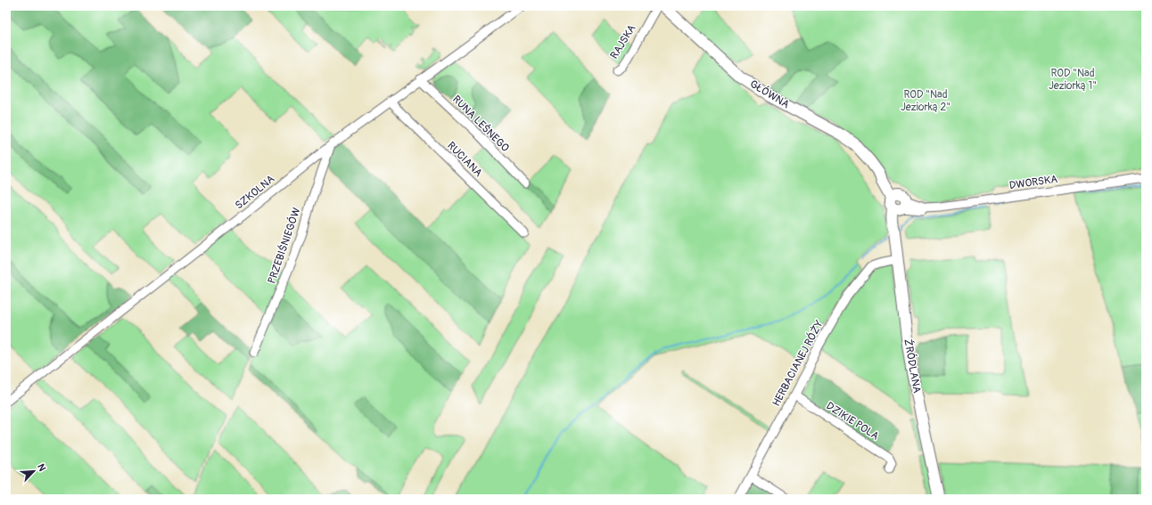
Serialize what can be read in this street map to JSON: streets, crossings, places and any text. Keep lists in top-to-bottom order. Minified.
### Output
{"streets":{"main road":["GŁÓWNA","ŹRÓDLANA"],"street":["RAJSKA","RUNA LEŚNEGO","RUCIANA","DWORSKA","SZKOLNA","PRZEBIŚNIEGÓW","HERBACIANEJ RÓŻY","DZIKIE POLA"]},"crossings":[["GŁÓWNA","ŹRÓDLANA"],["RUNA LEŚNEGO","SZKOLNA"],["RUCIANA","SZKOLNA"],["DWORSKA","ŹRÓDLANA"],["SZKOLNA","PRZEBIŚNIEGÓW"],["HERBACIANEJ RÓŻY","ŹRÓDLANA"],["HERBACIANEJ RÓŻY","DZIKIE POLA"]],"parks":["ROD \"Nad Jeziorką 1\"","ROD \"Nad Jeziorką 2\""],"north":"top right"}
